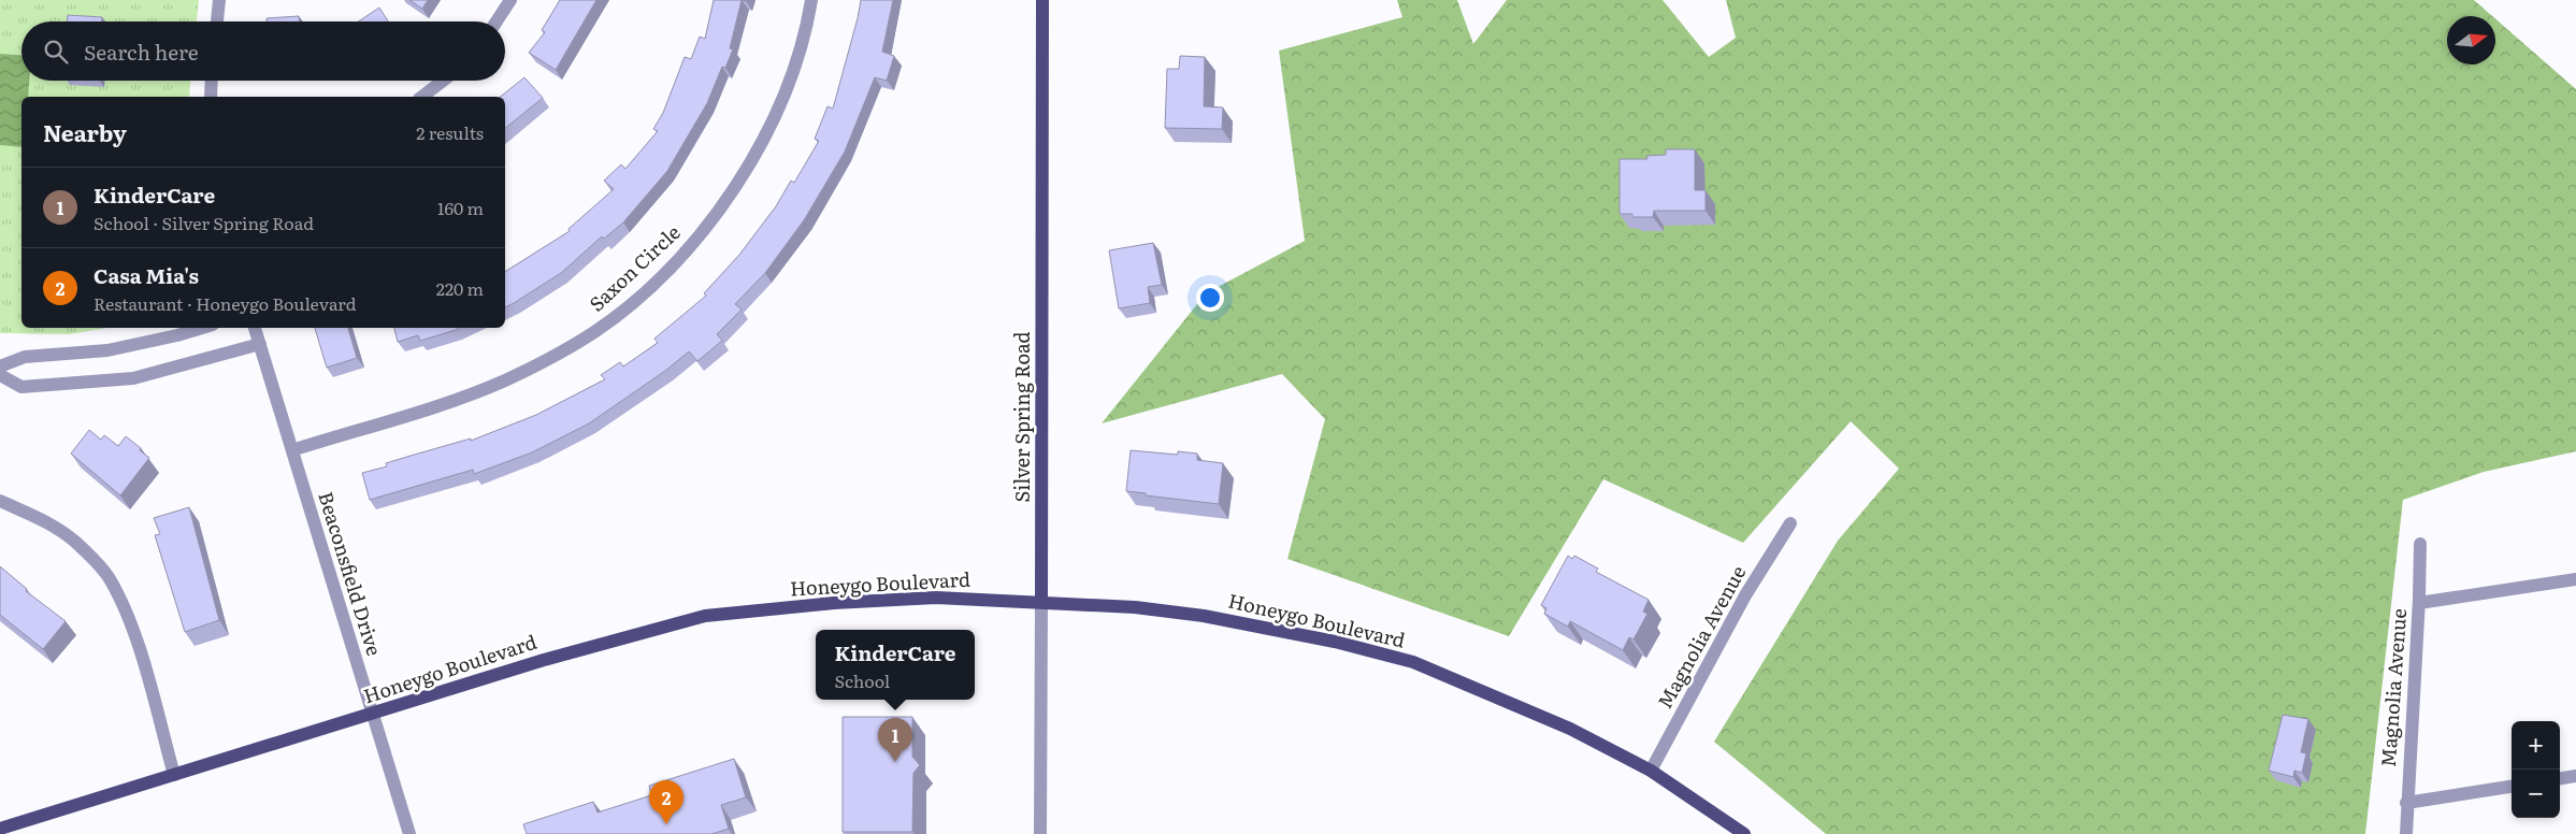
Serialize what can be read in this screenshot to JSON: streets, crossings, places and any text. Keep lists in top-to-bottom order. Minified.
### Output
{"streets":{"main road":["Silver Spring Road","Honeygo Boulevard"],"street":["Saxon Circle","Beaconsfield Drive","Magnolia Avenue"]},"crossings":[["Saxon Circle","Beaconsfield Drive"],["Silver Spring Road","Honeygo Boulevard"],["Beaconsfield Drive","Honeygo Boulevard"],["Honeygo Boulevard","Magnolia Avenue"]],"north":"right","page":{"search":"Search here","heading":["Nearby","2 results"],"list":[{"mark":"1","name":"KinderCare","note":"School · Silver Spring Road","value":"160 m"},{"mark":"2","name":"Casa Mia's","note":"Restaurant · Honeygo Boulevard","value":"220 m"}],"popup":["KinderCare","School"],"pins":["1","2"],"map_buttons":["+","−"]}}
